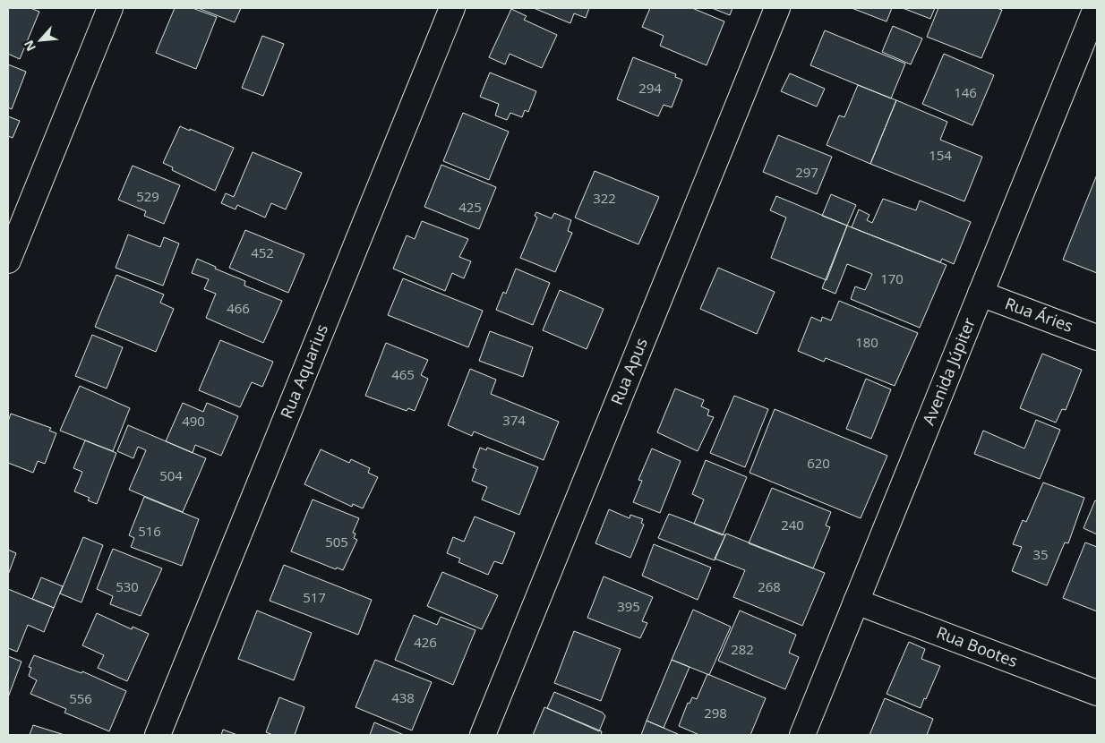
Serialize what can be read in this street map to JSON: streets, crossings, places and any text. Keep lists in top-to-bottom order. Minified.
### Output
{"streets":{"street":["Rua Áries","Rua Aquarius","Rua Apus","Avenida Júpiter","Rua Bootes"]},"crossings":[["Rua Áries","Avenida Júpiter"],["Avenida Júpiter","Rua Bootes"]],"house_numbers":["294","146","154","297","529","322","425","452","170","466","180","465","374","490","620","504","240","516","505","35","530","268","517","395","426","282","438","556","298"],"north":"bottom left"}
